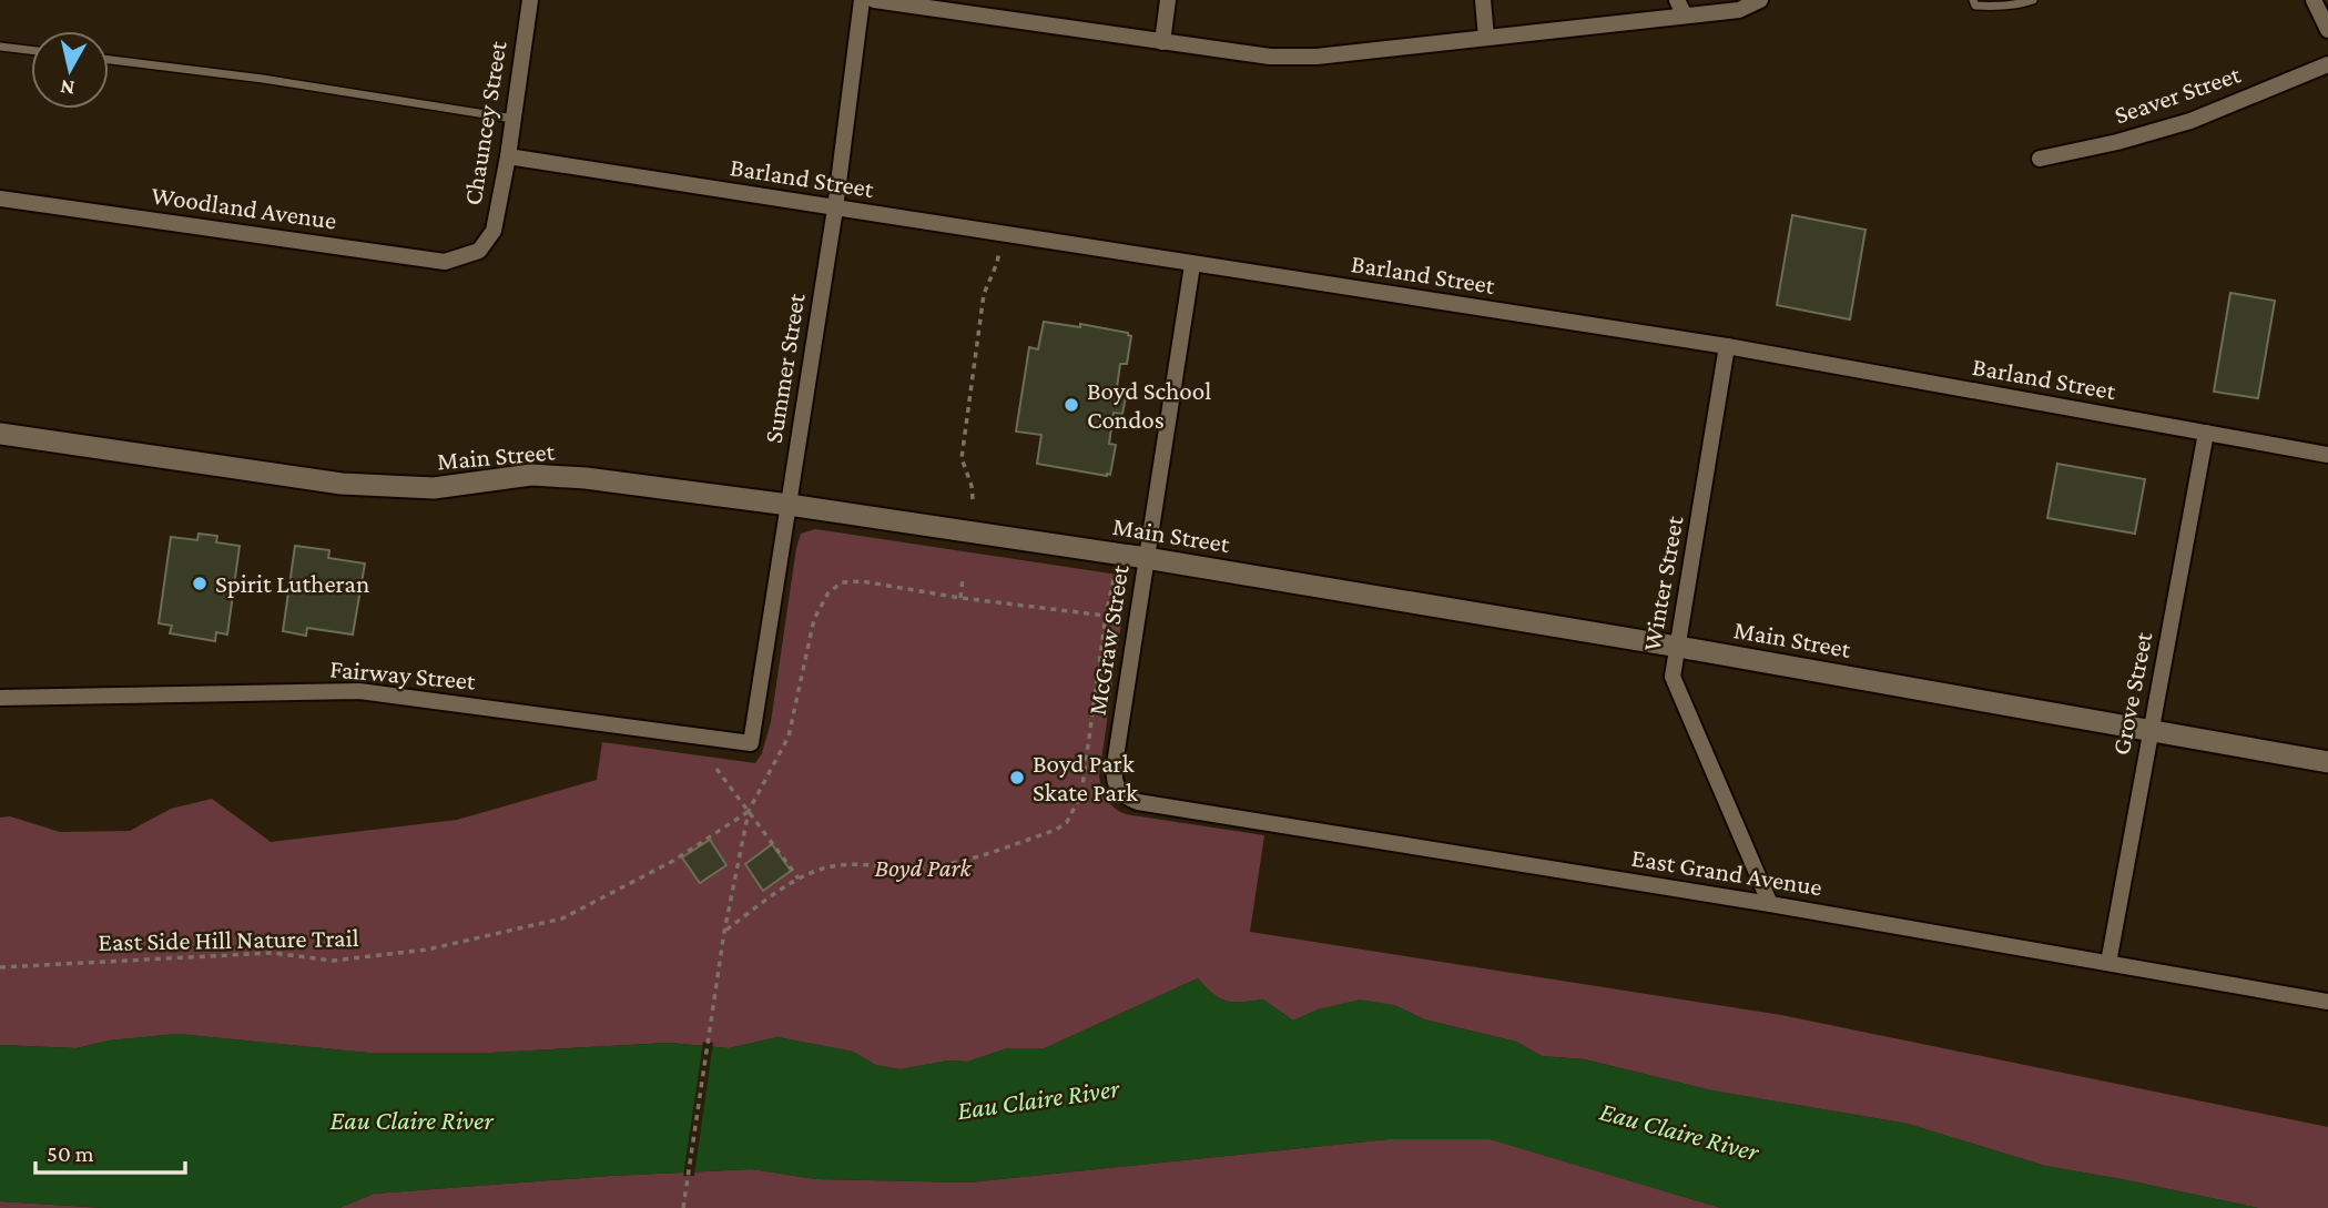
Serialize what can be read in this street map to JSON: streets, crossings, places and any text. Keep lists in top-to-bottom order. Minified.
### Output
{"streets":{"street":["Seaver Street","Chauncey Street","Barland Street","Woodland Avenue","Summer Street","Main Street","Winter Street","McGraw Street","Fairway Street","Grove Street","East Grand Avenue"],"path":["East Side Hill Nature Trail"]},"crossings":[["Chauncey Street","Barland Street"],["Chauncey Street","Woodland Avenue"],["Barland Street","Summer Street"],["Barland Street","Winter Street"],["Barland Street","McGraw Street"],["Barland Street","Grove Street"],["Summer Street","Main Street"],["Summer Street","Fairway Street"],["Main Street","Winter Street"],["Main Street","McGraw Street"],["Main Street","Grove Street"],["Winter Street","East Grand Avenue"],["McGraw Street","East Grand Avenue"],["Grove Street","East Grand Avenue"]],"water":["Eau Claire River"],"parks":["Boyd Park"],"places":["Boyd School Condos","Spirit Lutheran","Boyd Park Skate Park"],"scale_bar":"50 m","north":"bottom"}
